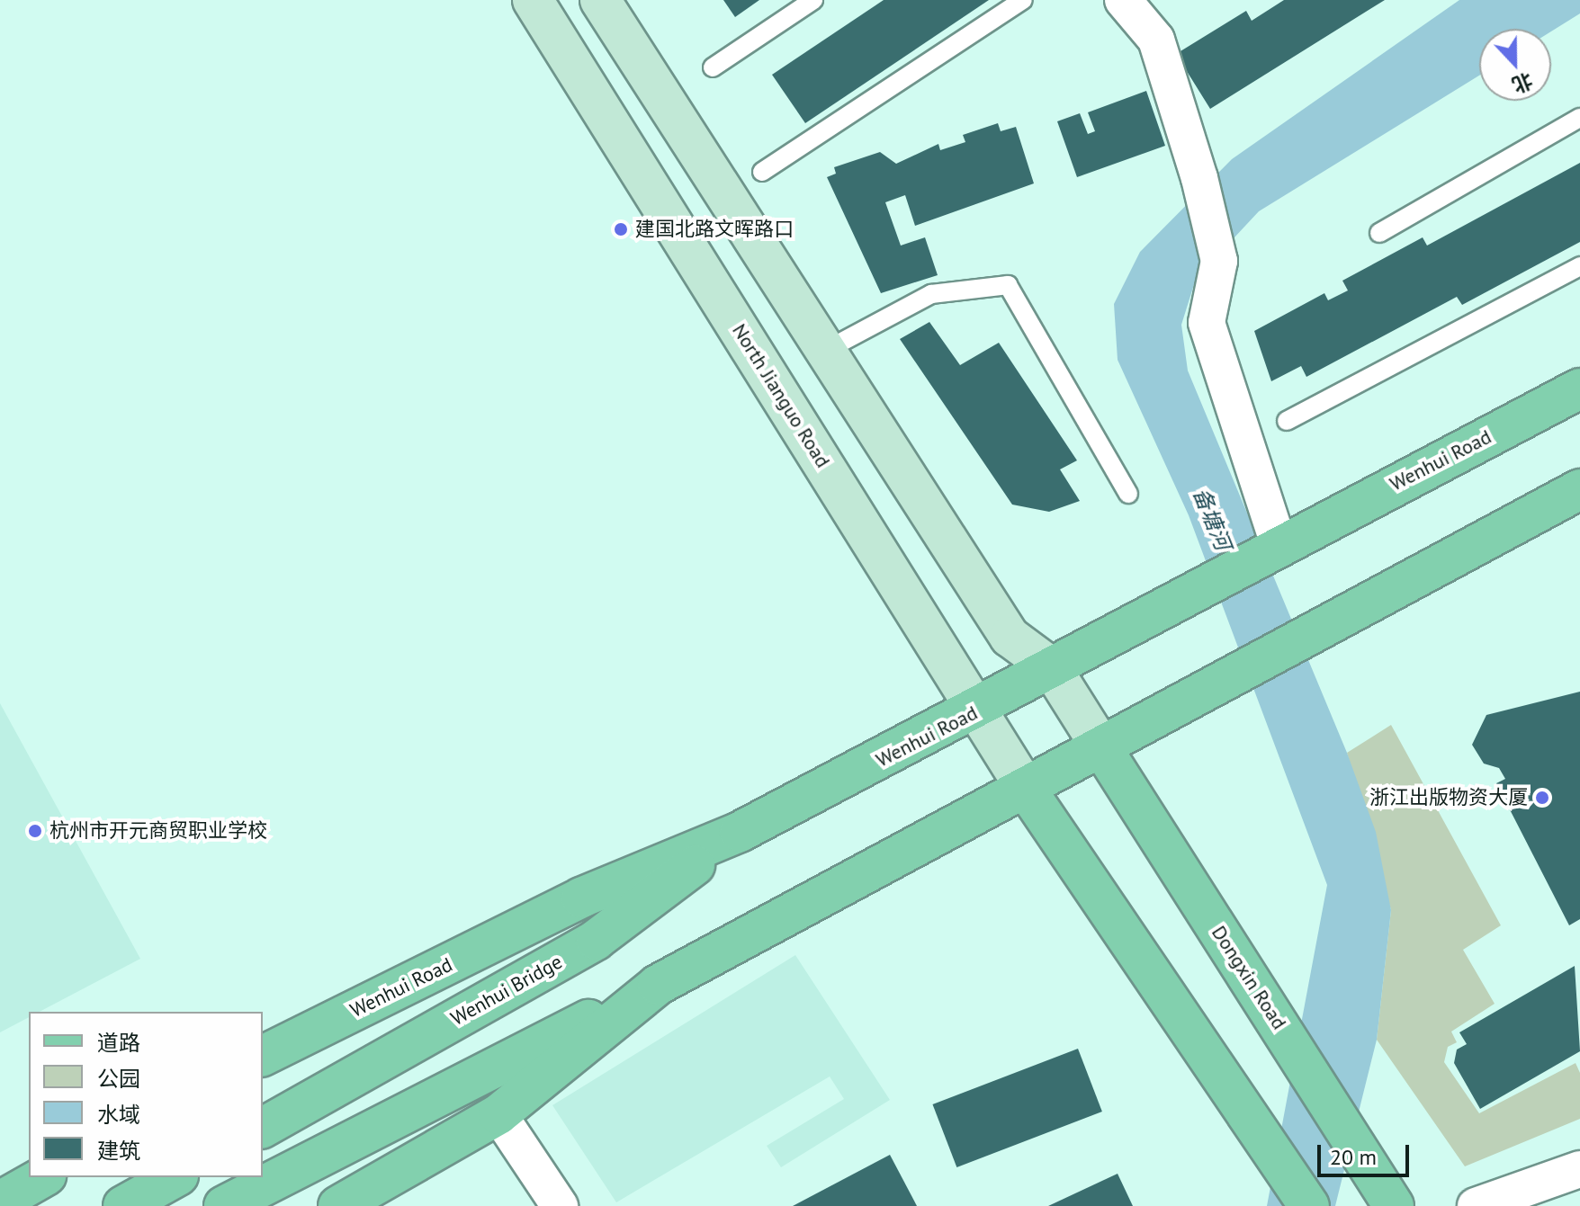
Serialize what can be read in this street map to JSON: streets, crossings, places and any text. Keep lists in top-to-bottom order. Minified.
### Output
{"streets":{"main road":["North Jianguo Road","Wenhui Road","Dongxin Road","Wenhui Bridge"]},"crossings":[["North Jianguo Road","Wenhui Road"],["Wenhui Road","Wenhui Bridge"]],"water":["备塘河"],"places":["建国北路文晖路口","浙江出版物资大厦","杭州市开元商贸职业学校"],"legend":["道路","公园","水域","建筑"],"scale_bar":"20 m","north":"bottom"}
